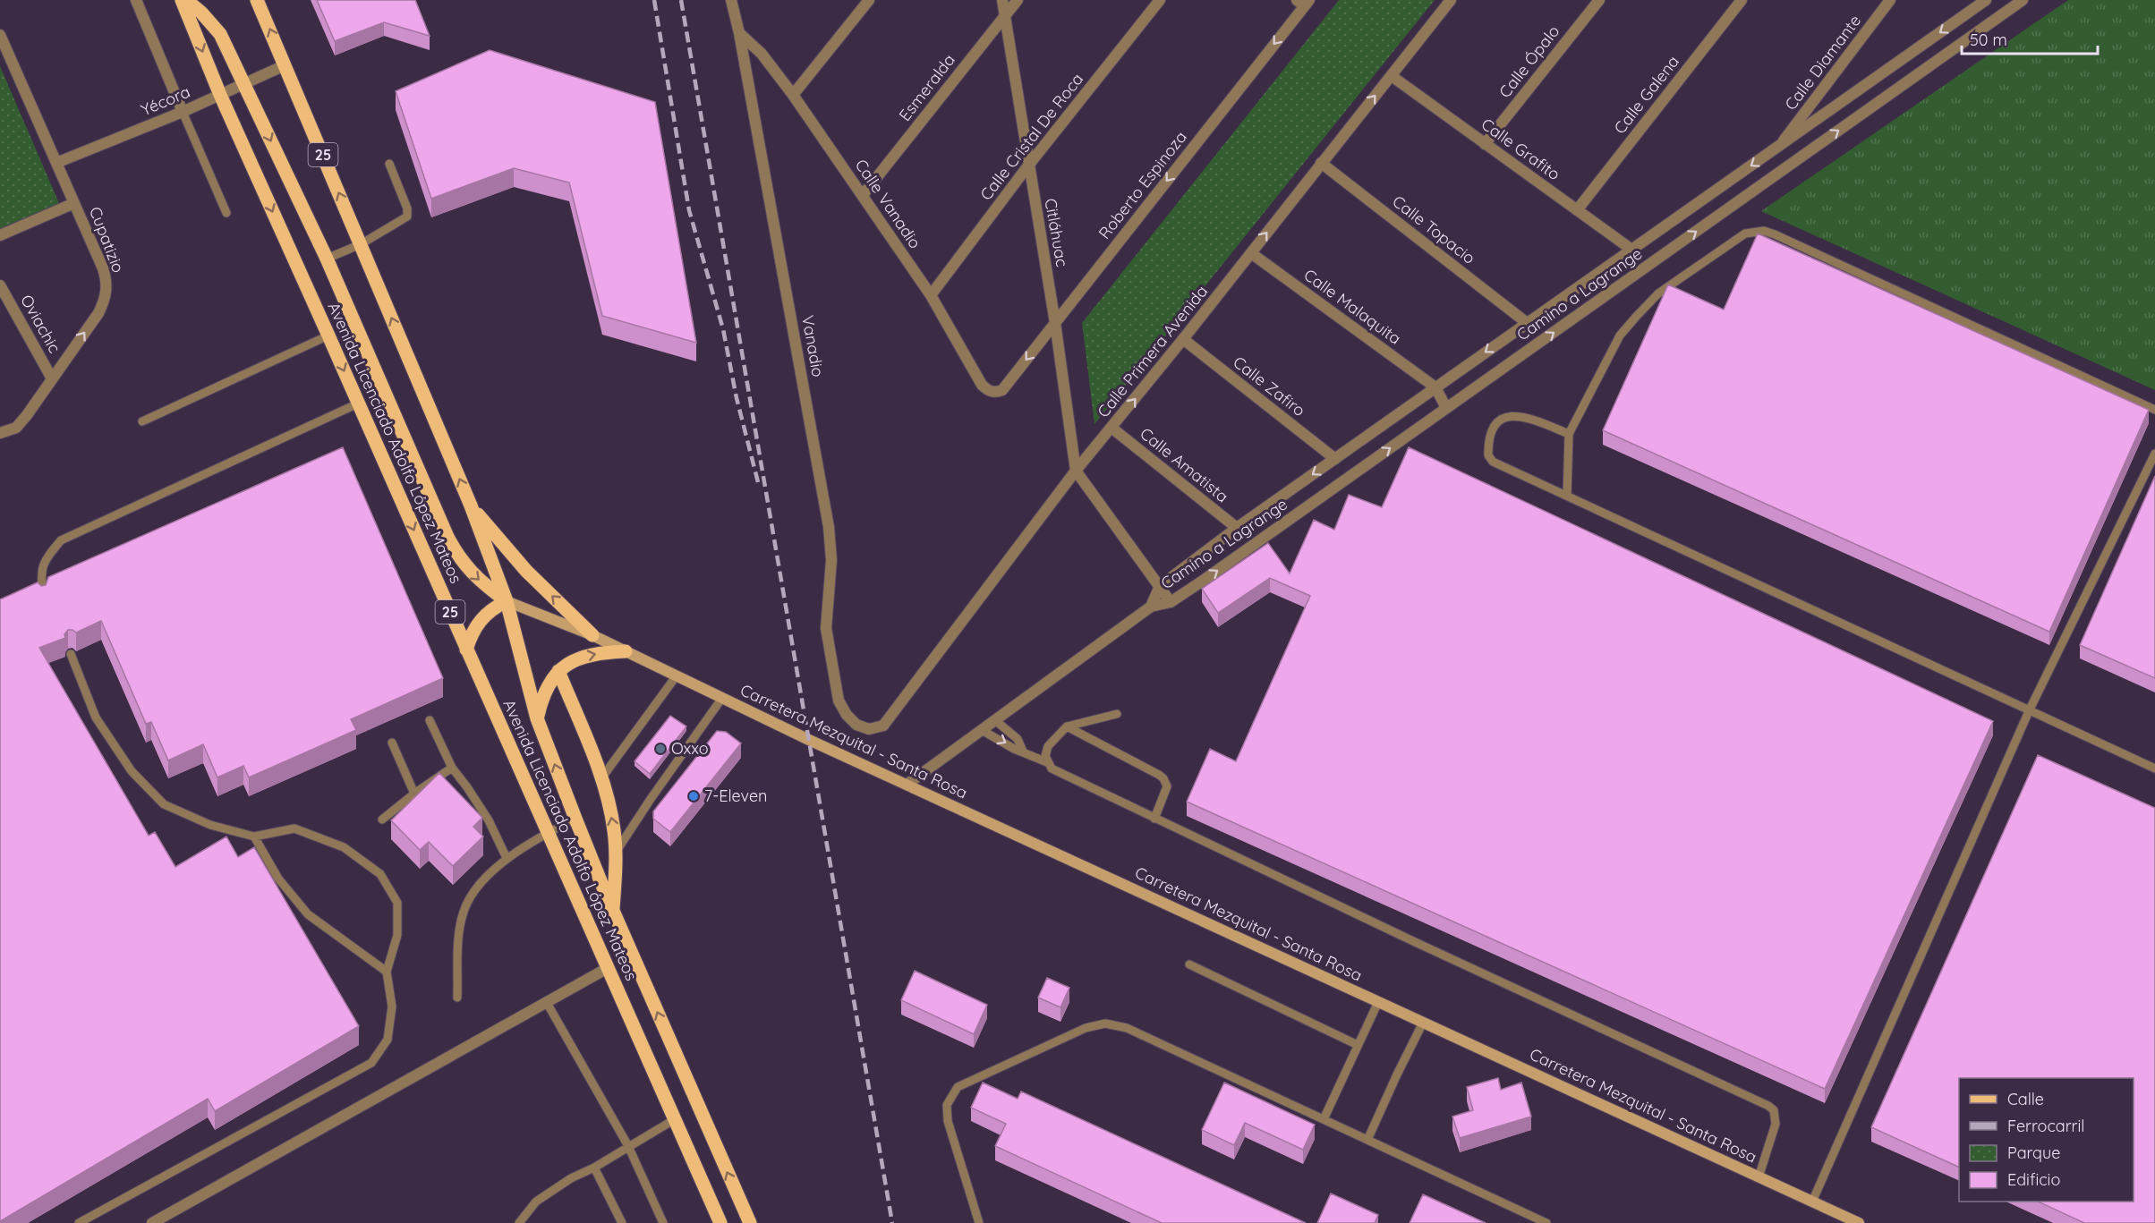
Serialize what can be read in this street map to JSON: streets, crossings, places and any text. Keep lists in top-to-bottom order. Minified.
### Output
{"streets":{"main road":["25","Avenida Licenciado Adolfo López Mateos","Carretera Mezquital - Santa Rosa"],"street":["Calle Ópalo","Calle Diamante","Esmeralda","Calle Galena","Yécora","Calle Cristal De Roca","Calle Grafito","Roberto Espinoza","Calle Vanadio","Calle Topacio","Citláhuac","Cupatizio","Camino a Lagrange","Calle Malaquita","Oviachic","Vanadio","Calle Primera Avenida","Calle Zafiro","Calle Amatista"]},"crossings":[["Calle Ópalo","Calle Grafito"],["Calle Diamante","Camino a Lagrange"],["Esmeralda","Calle Vanadio"],["Esmeralda","Citláhuac"],["Calle Galena","Calle Grafito"],["Yécora","Cupatizio"],["Yécora","Avenida Licenciado Adolfo López Mateos"],["Calle Cristal De Roca","Calle Vanadio"],["Calle Cristal De Roca","Citláhuac"],["Calle Grafito","Camino a Lagrange"],["Calle Grafito","Calle Primera Avenida"],["Roberto Espinoza","Calle Vanadio"],["Roberto Espinoza","Citláhuac"],["Calle Vanadio","Vanadio"],["Calle Topacio","Camino a Lagrange"],["Calle Topacio","Calle Primera Avenida"],["Citláhuac","Calle Primera Avenida"],["Cupatizio","Oviachic"],["Camino a Lagrange","Calle Malaquita"],["Camino a Lagrange","Calle Zafiro"],["Camino a Lagrange","Calle Amatista"],["Camino a Lagrange","Carretera Mezquital - Santa Rosa"],["Calle Malaquita","Calle Primera Avenida"],["Vanadio","Calle Primera Avenida"],["Calle Primera Avenida","Calle Zafiro"],["Calle Primera Avenida","Calle Amatista"],["Avenida Licenciado Adolfo López Mateos","Carretera Mezquital - Santa Rosa"]],"one_way":["Roberto Espinoza","Cupatizio","Calle Primera Avenida"],"places":["Oxxo","7-Eleven"],"legend":["Calle","Ferrocarril","Parque","Edificio"],"scale_bar":"50 m"}
